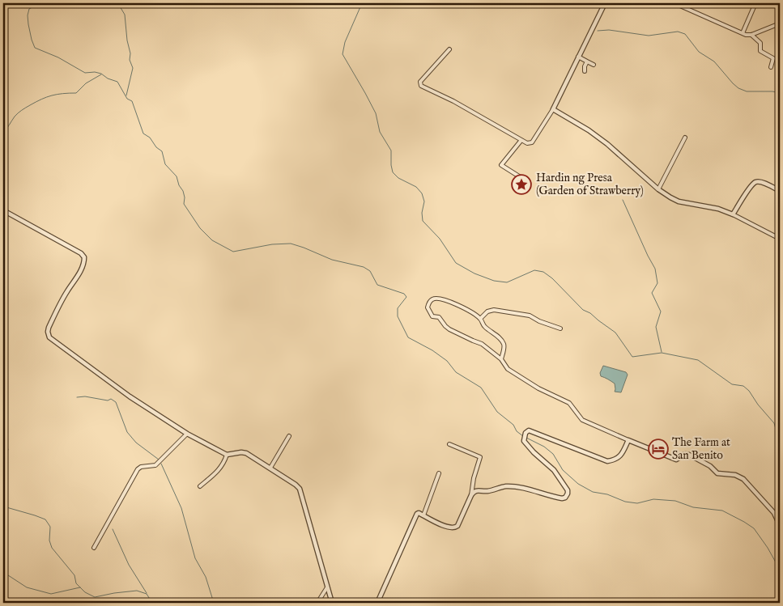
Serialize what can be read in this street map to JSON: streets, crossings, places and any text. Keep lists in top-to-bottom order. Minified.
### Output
{"places":{"place":["Hardin ng Presa (Garden of Strawberry)"],"hotel":["The Farm at San Benito"]}}
